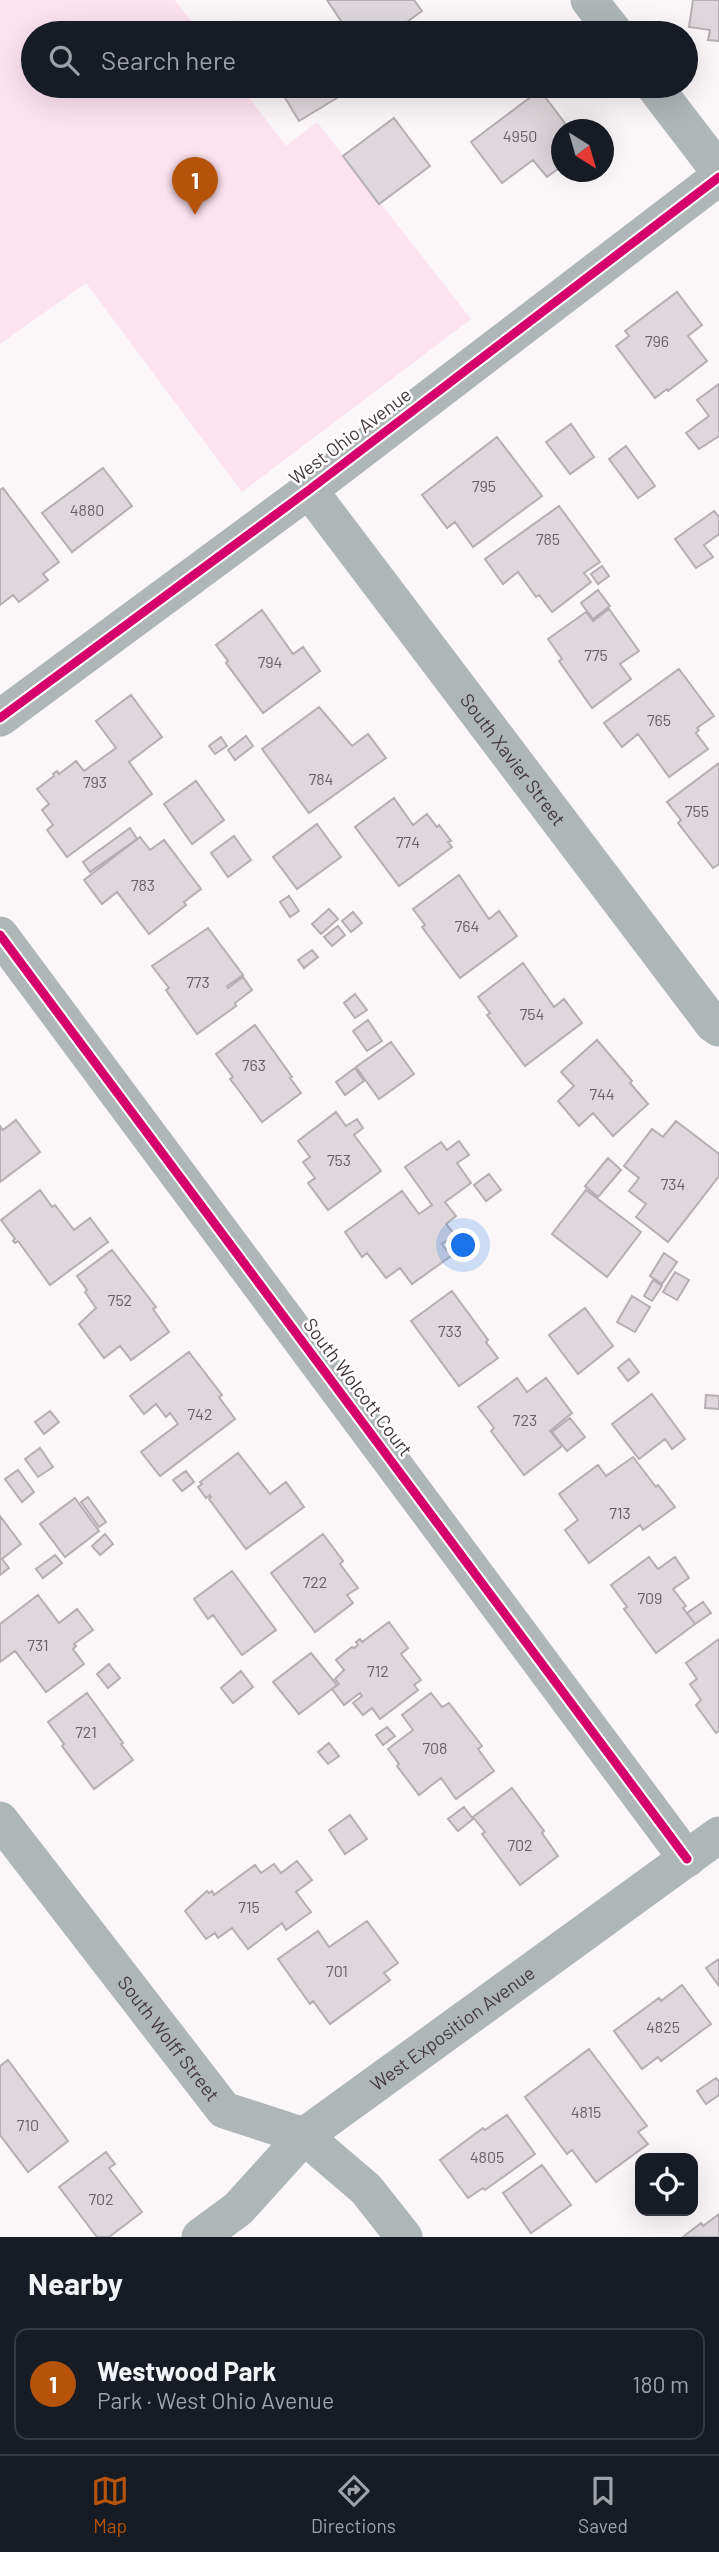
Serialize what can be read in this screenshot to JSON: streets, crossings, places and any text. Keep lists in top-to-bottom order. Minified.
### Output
{"streets":{"street":["West Ohio Avenue","South Xavier Street","South Wolcott Court","West Exposition Avenue","South Wolff Street"]},"crossings":[["West Ohio Avenue","South Xavier Street"],["South Wolcott Court","West Exposition Avenue"],["West Exposition Avenue","South Wolff Street"]],"house_numbers":["4950","796","795","4880","785","775","794","765","784","793","755","774","783","764","773","754","763","744","753","734","752","733","742","723","713","722","709","731","712","721","708","702","715","701","4825","4815","710","4805","702"],"north":"bottom right","page":{"search":"Search here","pins":"1","heading":"Nearby","list":[{"mark":"1","name":"Westwood Park","note":"Park · West Ohio Avenue","value":"180 m"}],"nav":["Map","Directions","Saved"]}}
